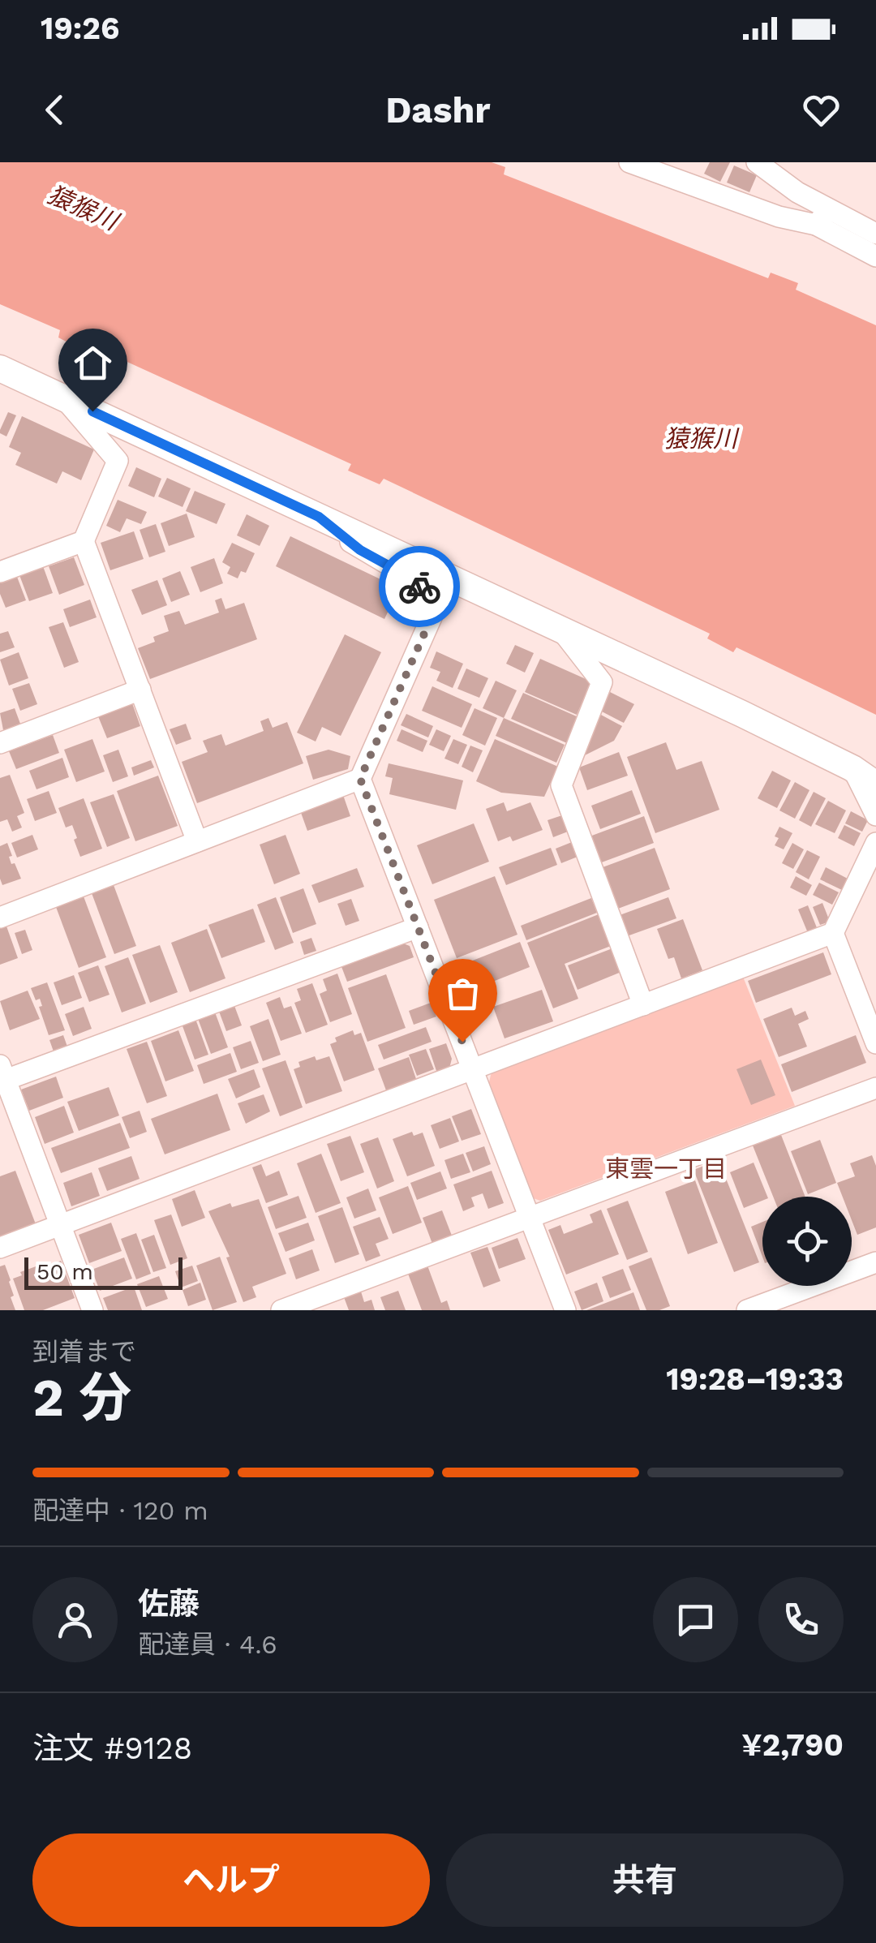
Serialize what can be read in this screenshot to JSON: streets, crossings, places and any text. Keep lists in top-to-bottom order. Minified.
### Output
{"districts":["東雲一丁目"],"water":["猿猴川"],"scale_bar":"50 m","page":{"status":"19:26","header":"Dashr","scale":"50 m","heading":["2 分","到着まで","19:28–19:33"],"panel":["佐藤","配達員 · 4.6","注文 #9128","¥2,790"],"bar":"配達中 · 120 m","buttons":["ヘルプ","共有"]}}
